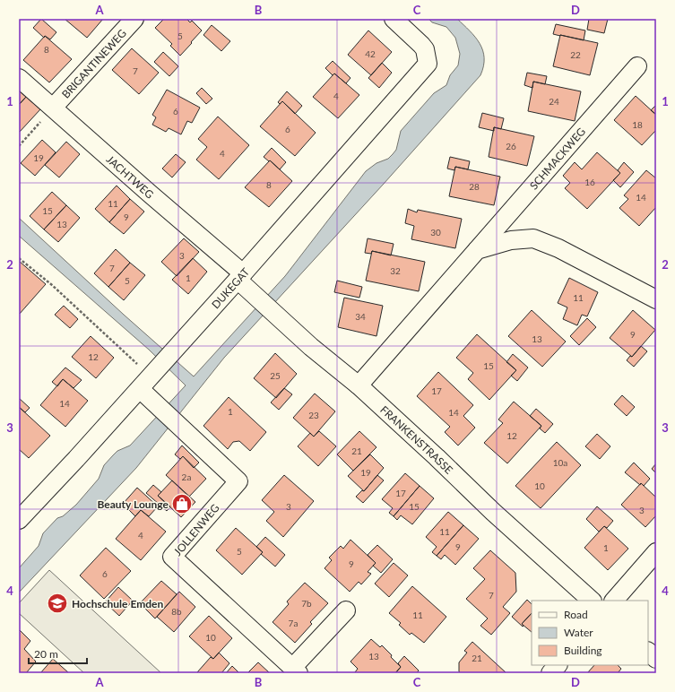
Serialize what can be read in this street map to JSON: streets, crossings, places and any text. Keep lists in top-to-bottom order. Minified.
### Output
{"streets":{"street":["BRIGANTINEWEG","SCHMACKWEG","JACHTWEG","DUKEGAT","FRANKENSTRASSE","JOLLENWEG"]},"crossings":[["BRIGANTINEWEG","JACHTWEG"],["SCHMACKWEG","FRANKENSTRASSE"],["JACHTWEG","DUKEGAT"],["JACHTWEG","FRANKENSTRASSE"],["DUKEGAT","FRANKENSTRASSE"],["DUKEGAT","JOLLENWEG"]],"places":{"shop":["Beauty Lounge"],"school or university":["Hochschule Emden"]},"house_numbers":["5","8","42","22","7","4","24","6","18","6","26","4","19","16","8","28","14","11","15","9","13","30","3","7","32","1","5","11","34","9","13","12","15","25","17","14","1","14","23","12","21","10a","19","2a","10","17","3","15","3","11","4","9","1","5","9","6","7","7b","8b","11","7a","10","13","21"],"legend":["Road","Water","Building"],"scale_bar":"20 m","grid":{"columns":["A","B","C","D"],"rows":["1","2","3","4"]}}
